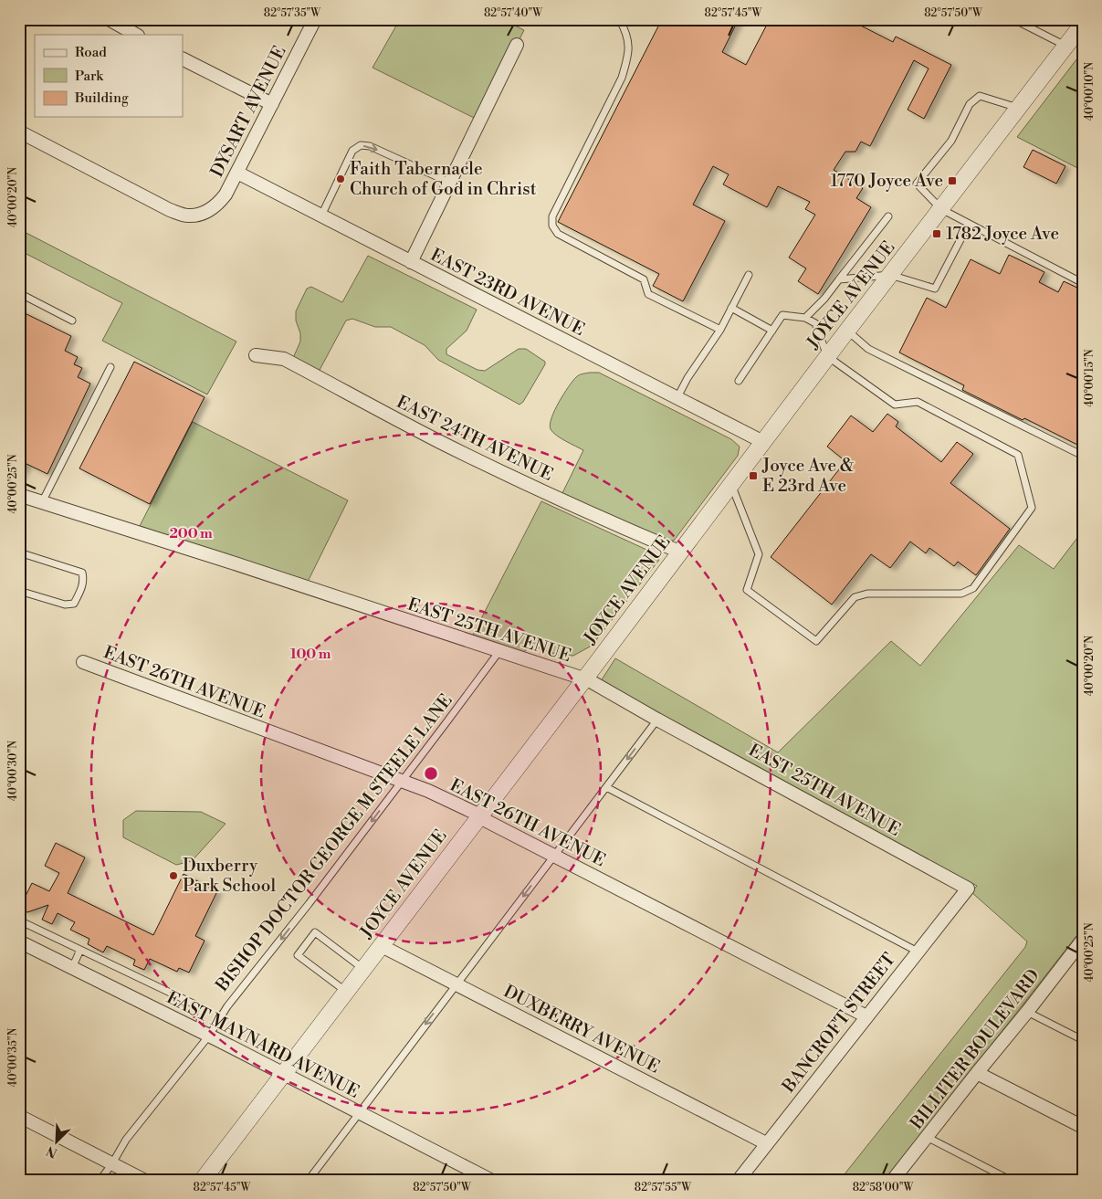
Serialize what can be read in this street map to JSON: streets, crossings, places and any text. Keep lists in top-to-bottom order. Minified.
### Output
{"streets":{"street":["DYSART AVENUE","EAST 23RD AVENUE","JOYCE AVENUE","EAST 24TH AVENUE","EAST 25TH AVENUE","EAST 26TH AVENUE","BANCROFT STREET","DUXBERRY AVENUE","EAST MAYNARD AVENUE","BILLITER BOULEVARD"],"lane":["BISHOP DOCTOR GEORGE M STEELE LANE"]},"crossings":[["DYSART AVENUE","EAST 23RD AVENUE"],["EAST 23RD AVENUE","JOYCE AVENUE"],["JOYCE AVENUE","EAST 24TH AVENUE"],["JOYCE AVENUE","EAST 25TH AVENUE"],["JOYCE AVENUE","EAST 26TH AVENUE"],["JOYCE AVENUE","DUXBERRY AVENUE"],["JOYCE AVENUE","EAST MAYNARD AVENUE"],["EAST 25TH AVENUE","BISHOP DOCTOR GEORGE M STEELE LANE"],["EAST 25TH AVENUE","BANCROFT STREET"],["EAST 26TH AVENUE","BISHOP DOCTOR GEORGE M STEELE LANE"],["EAST 26TH AVENUE","BANCROFT STREET"],["BISHOP DOCTOR GEORGE M STEELE LANE","EAST MAYNARD AVENUE"],["BANCROFT STREET","DUXBERRY AVENUE"]],"one_way":["BISHOP DOCTOR GEORGE M STEELE LANE"],"places":{"other":["Faith Tabernacle Church of God in Christ","Duxberry Park School"],"transit":["1770 Joyce Ave","1782 Joyce Ave","Joyce Ave & E 23rd Ave"]},"legend":["Road","Park","Building"],"north":"bottom left","coordinates":["82°57'35\"W","82°57'40\"W","82°57'45\"W","82°57'50\"W","40°00'10\"N","40°00'20\"N","40°00'15\"N","40°00'25\"N","40°00'30\"N","40°00'35\"N","82°57'55\"W","82°58'00\"W"],"rings":["200 m","100 m"]}
